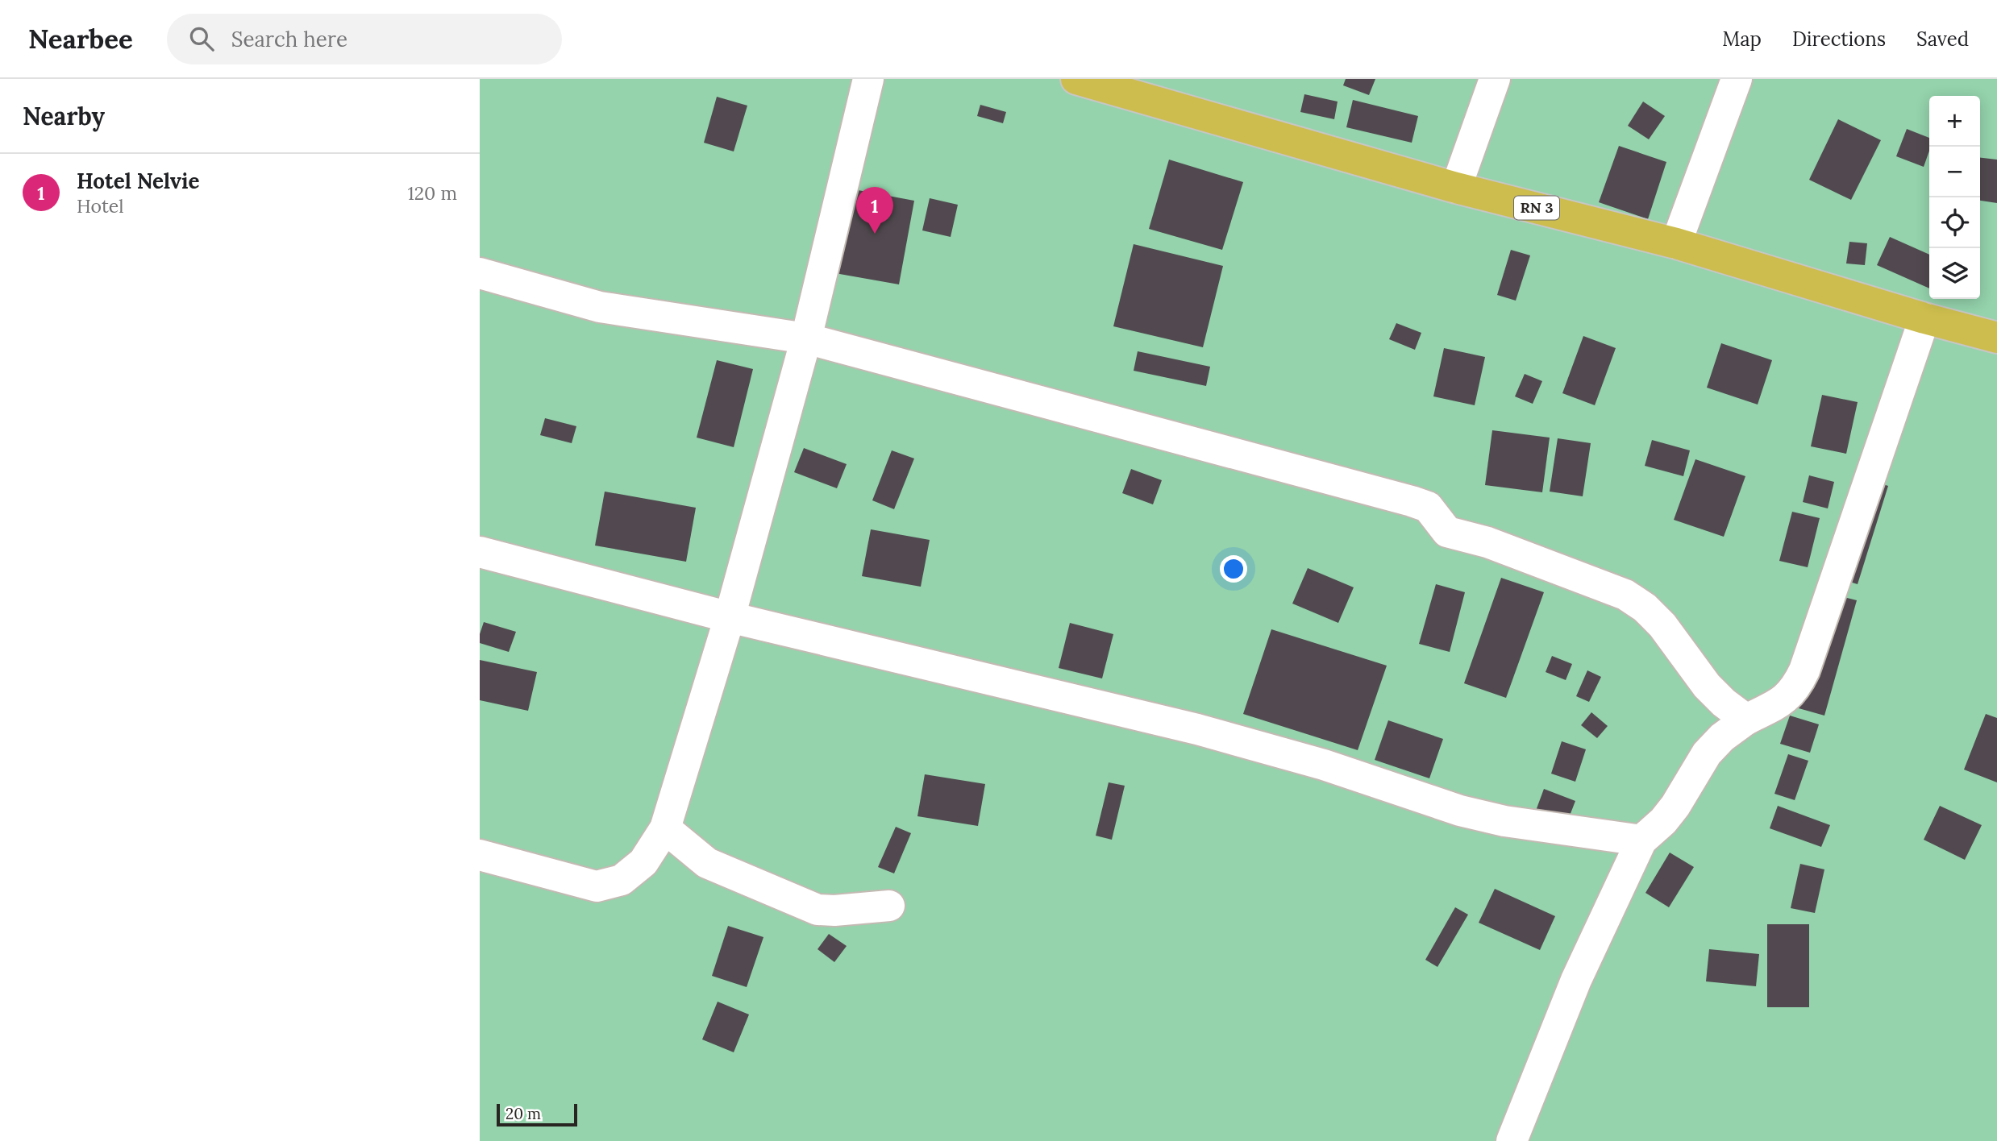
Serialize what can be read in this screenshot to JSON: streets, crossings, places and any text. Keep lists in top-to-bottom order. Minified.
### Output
{"streets":{"highway":["RN 3"]},"scale_bar":"20 m","page":{"header":"Nearbee","search":"Search here","nav":["Map","Directions","Saved"],"heading":"Nearby","map_buttons":["+","−"],"list":[{"mark":"1","name":"Hotel Nelvie","note":"Hotel","value":"120 m"}],"pins":"1","scale":"20 m"}}
